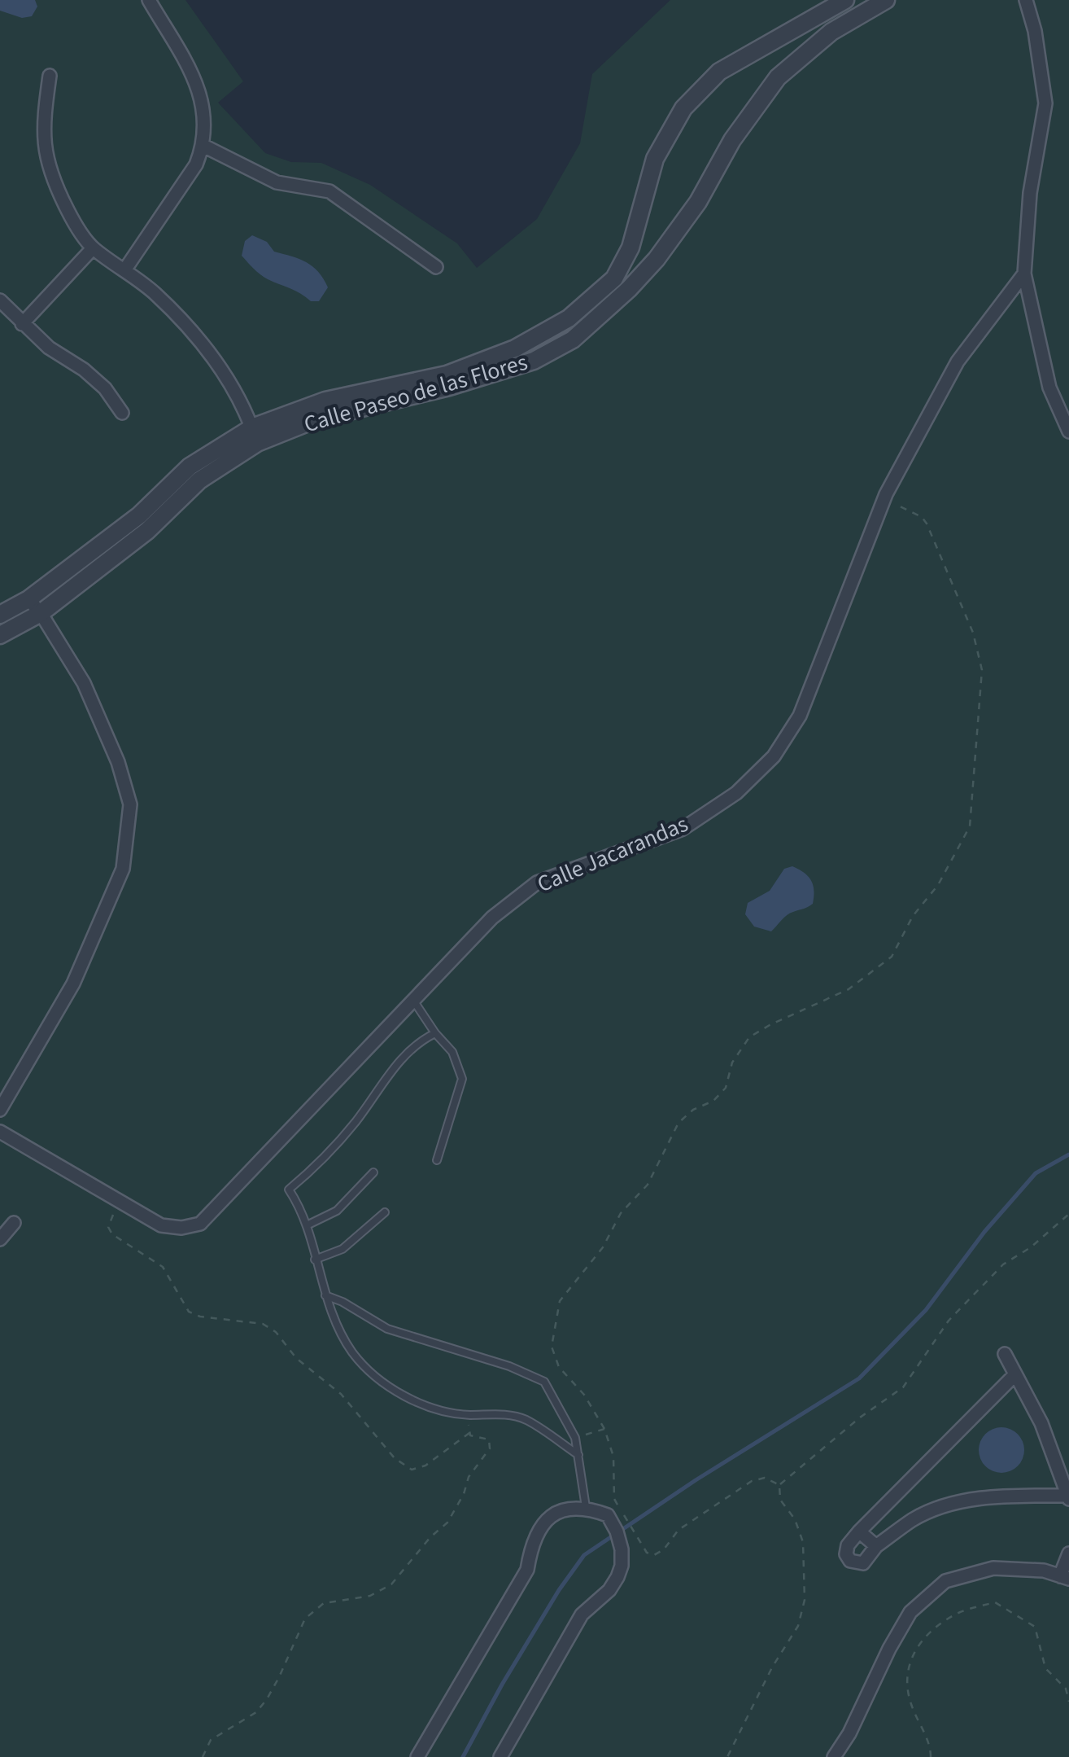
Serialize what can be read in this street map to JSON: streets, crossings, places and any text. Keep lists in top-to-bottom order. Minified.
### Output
{"streets":{"street":["Calle Paseo de las Flores","Calle Jacarandas"]}}
